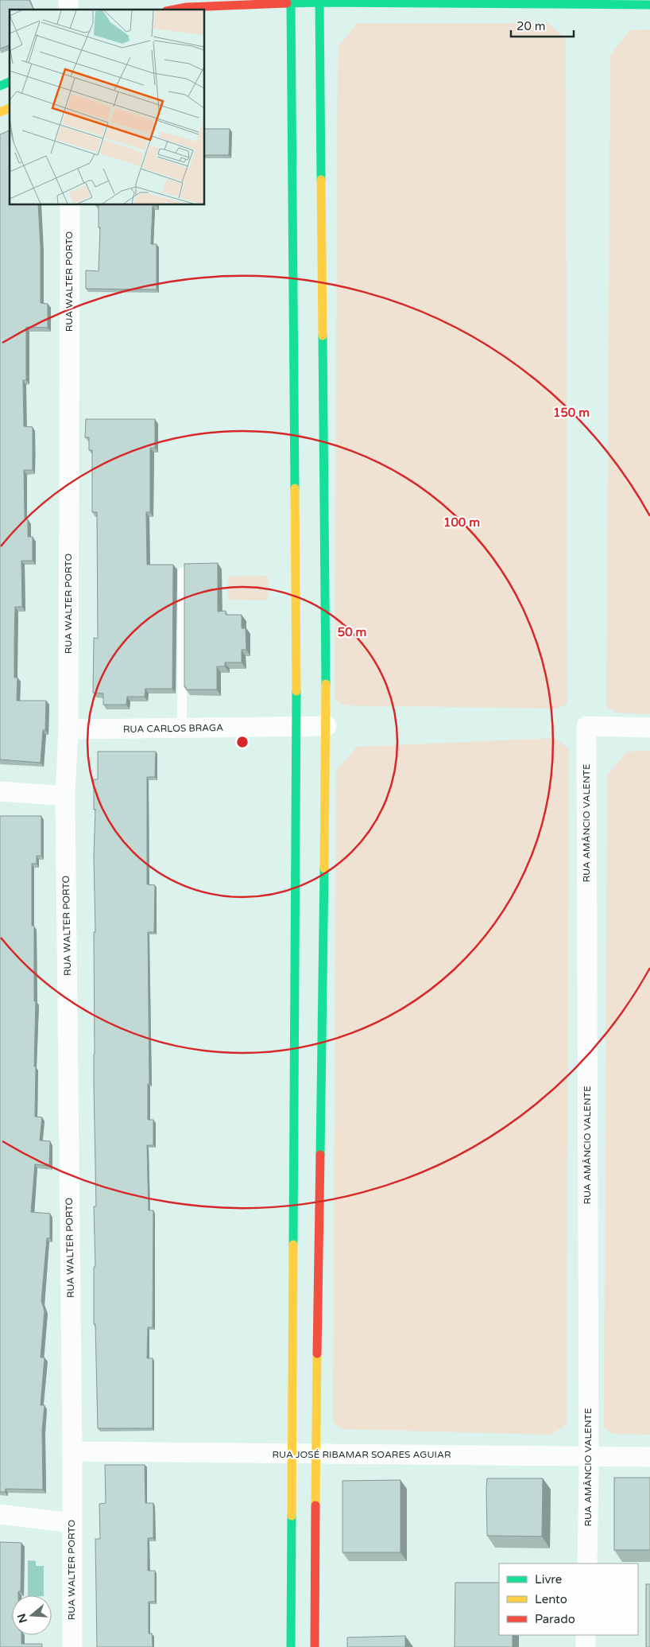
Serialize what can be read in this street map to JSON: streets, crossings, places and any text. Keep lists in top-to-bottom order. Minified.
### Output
{"streets":{"street":["RUA WALTER PORTO","RUA CARLOS BRAGA","RUA AMÂNCIO VALENTE","RUA JOSÉ RIBAMAR SOARES AGUIAR"]},"crossings":[["RUA WALTER PORTO","RUA CARLOS BRAGA"],["RUA WALTER PORTO","RUA JOSÉ RIBAMAR SOARES AGUIAR"],["RUA AMÂNCIO VALENTE","RUA JOSÉ RIBAMAR SOARES AGUIAR"]],"legend":["Livre","Lento","Parado"],"scale_bar":"20 m","north":"left","rings":["150 m","100 m","50 m"]}
